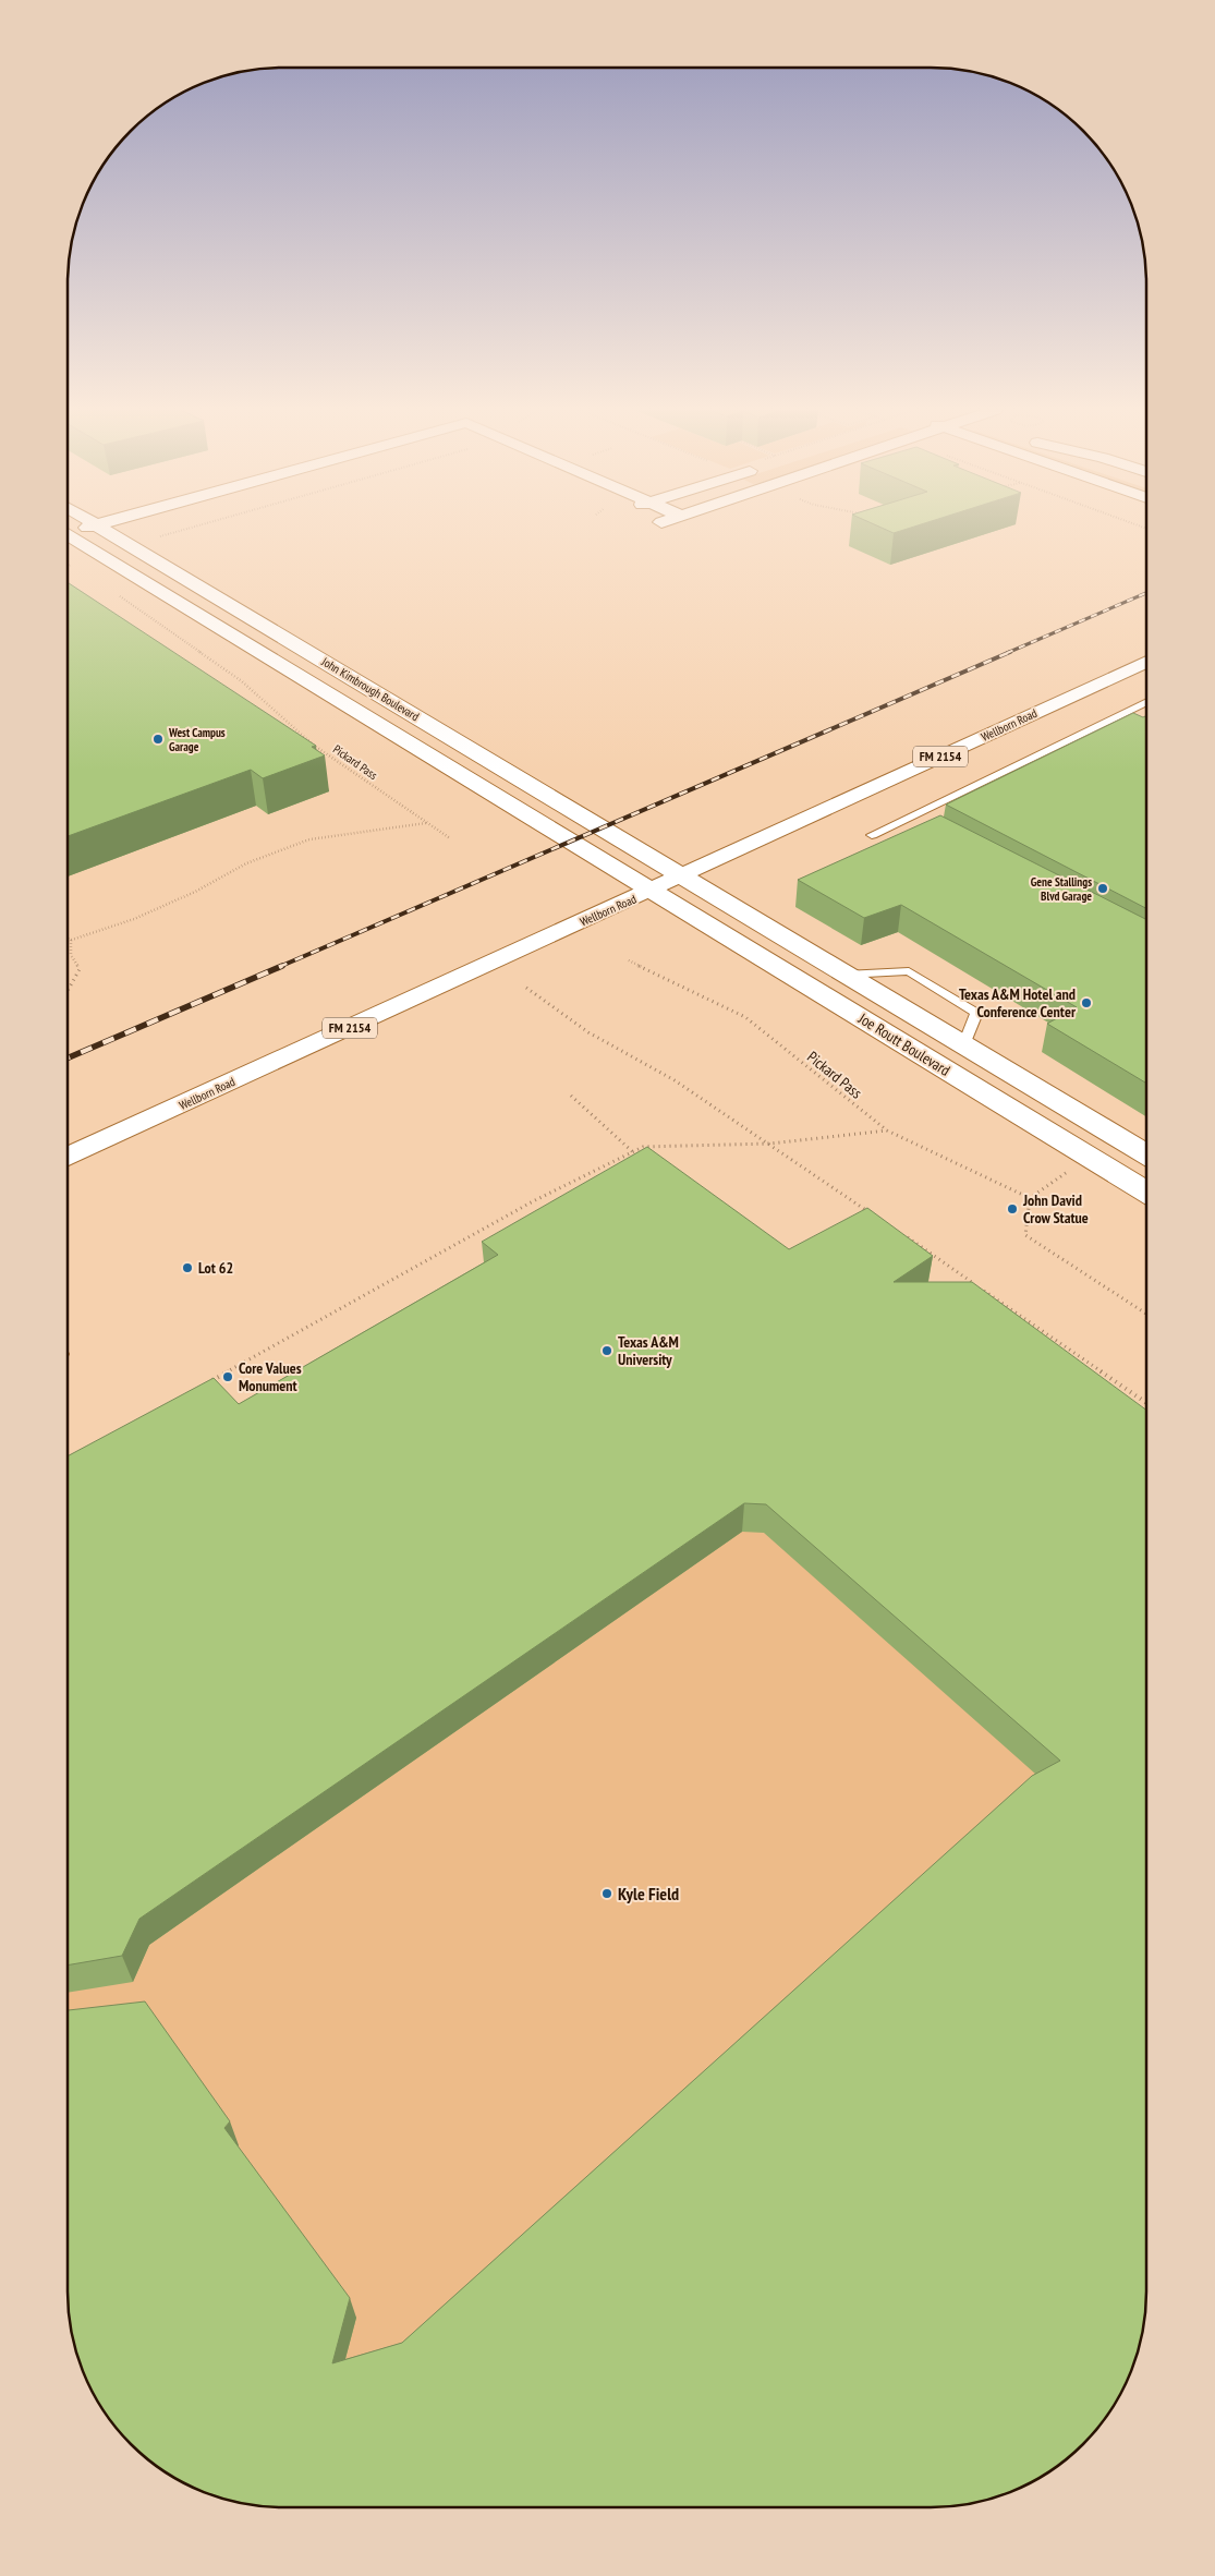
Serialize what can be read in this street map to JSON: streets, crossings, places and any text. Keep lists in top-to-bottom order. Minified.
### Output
{"streets":{"street":["John Kimbrough Boulevard","Wellborn Road","FM 2154","Joe Routt Boulevard"],"path":["Pickard Pass"]},"crossings":[["John Kimbrough Boulevard","Wellborn Road"],["John Kimbrough Boulevard","Joe Routt Boulevard"],["Wellborn Road","Joe Routt Boulevard"]],"places":["West Campus Garage","Gene Stallings Blvd Garage","Texas A&M Hotel and Conference Center","John David Crow Statue","Lot 62","Texas A&M University","Core Values Monument","Kyle Field"]}
